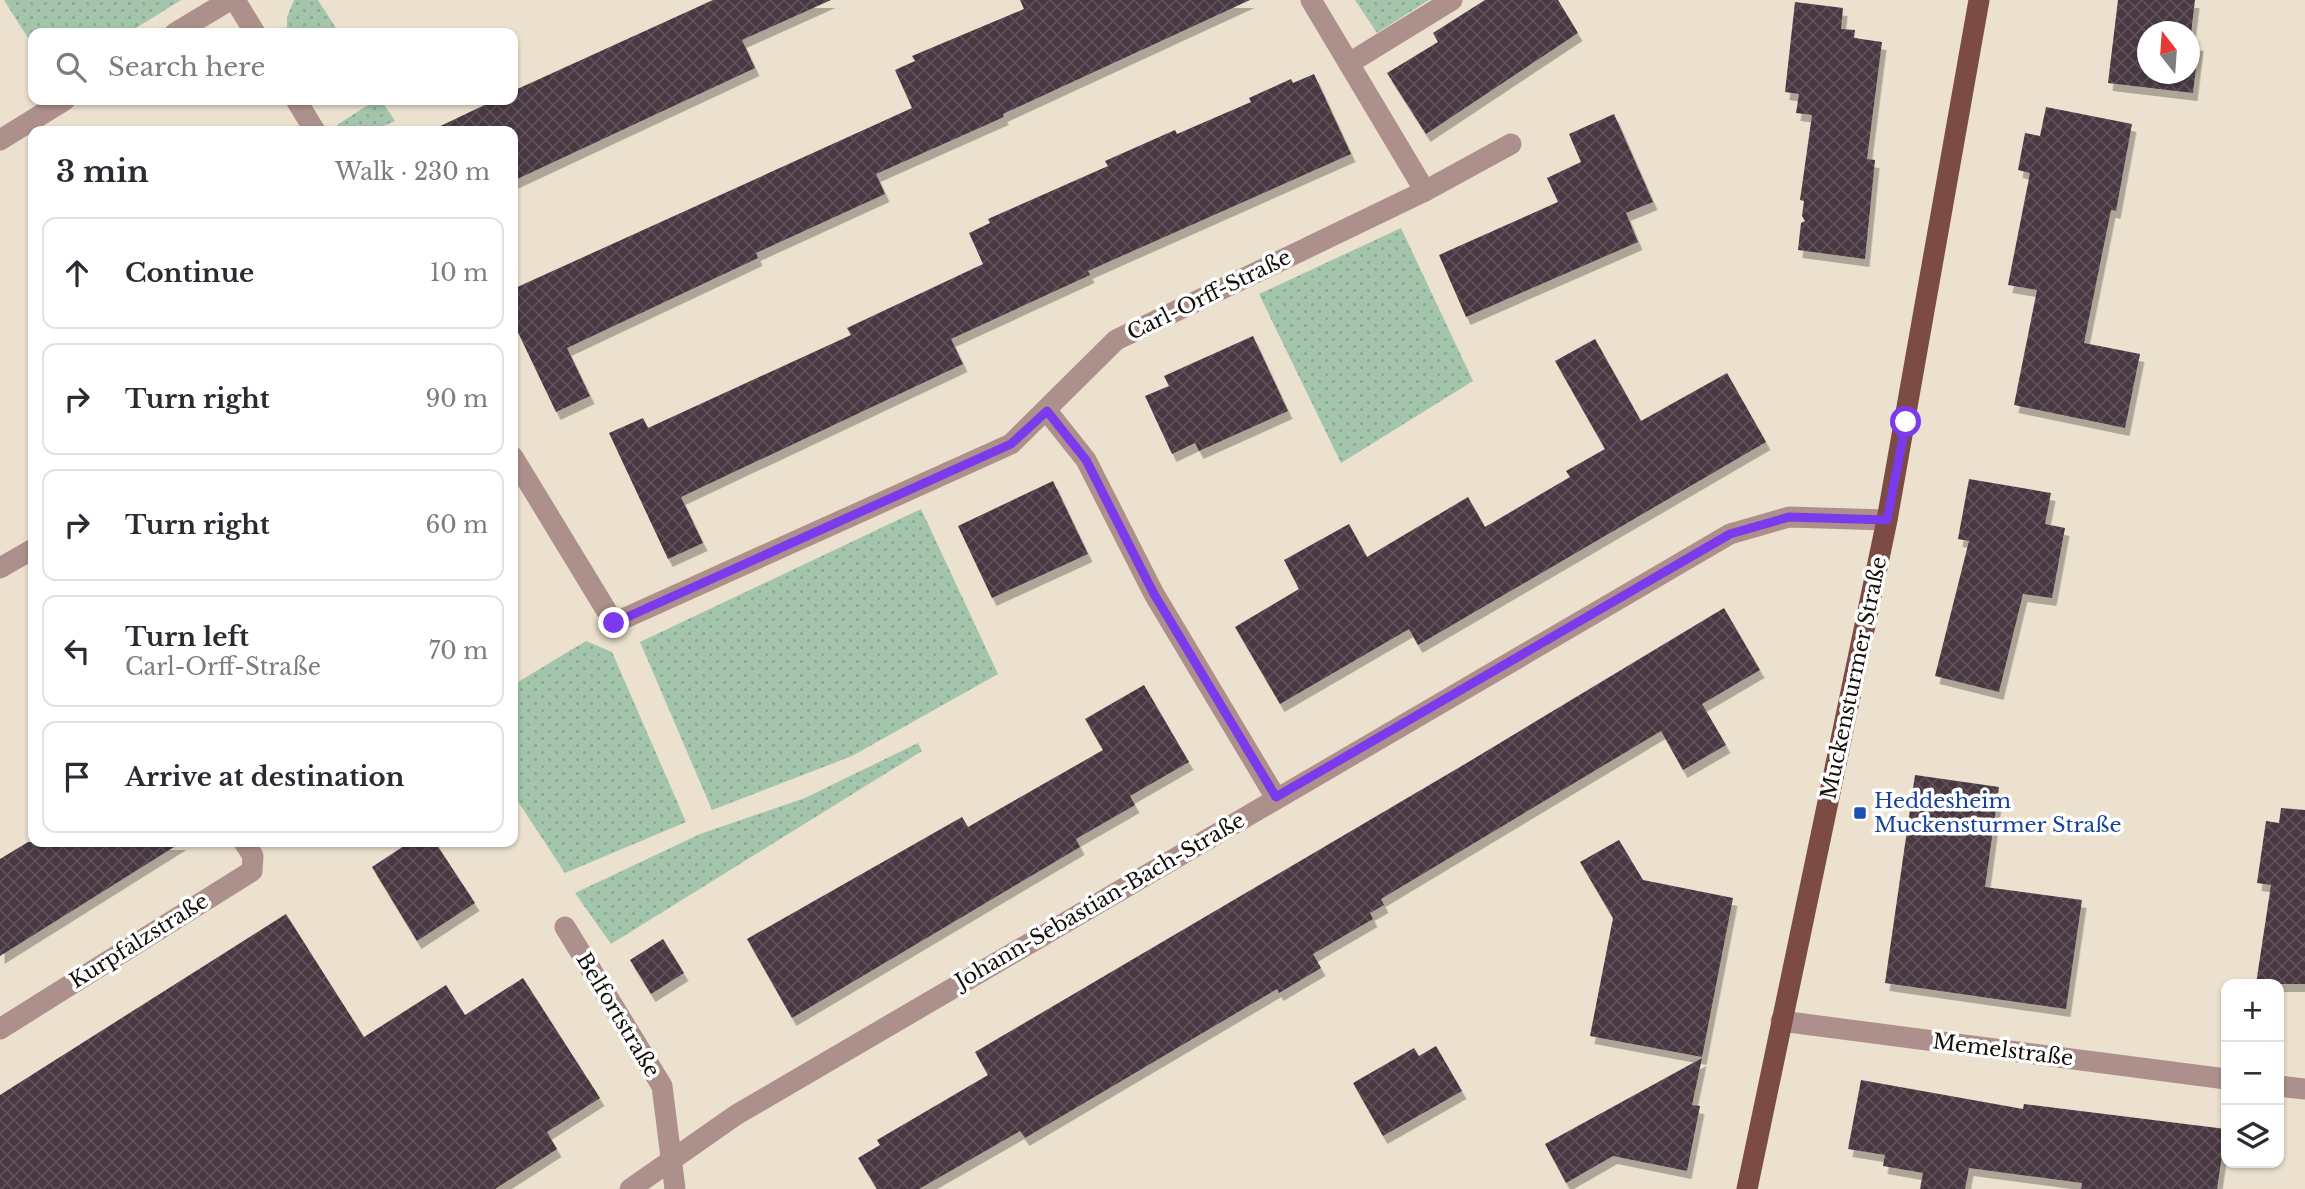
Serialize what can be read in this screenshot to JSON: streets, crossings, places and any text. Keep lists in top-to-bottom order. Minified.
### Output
{"streets":{"main road":["Muckensturmer Straße"],"street":["Carl-Orff-Straße","Johann-Sebastian-Bach-Straße","Kurpfalzstraße","Belfortstraße","Memelstraße"]},"crossings":[["Muckensturmer Straße","Johann-Sebastian-Bach-Straße"],["Muckensturmer Straße","Memelstraße"],["Johann-Sebastian-Bach-Straße","Belfortstraße"]],"places":{"transit":["Heddesheim Muckensturmer Straße"]},"north":"top","page":{"search":"Search here","heading":["3 min","Walk · 230 m"],"list":[["Continue","10 m"],["Turn right","90 m"],["Turn right","60 m"],["Turn left","Carl-Orff-Straße","70 m"],"Arrive at destination"],"map_buttons":["+","−"]}}
